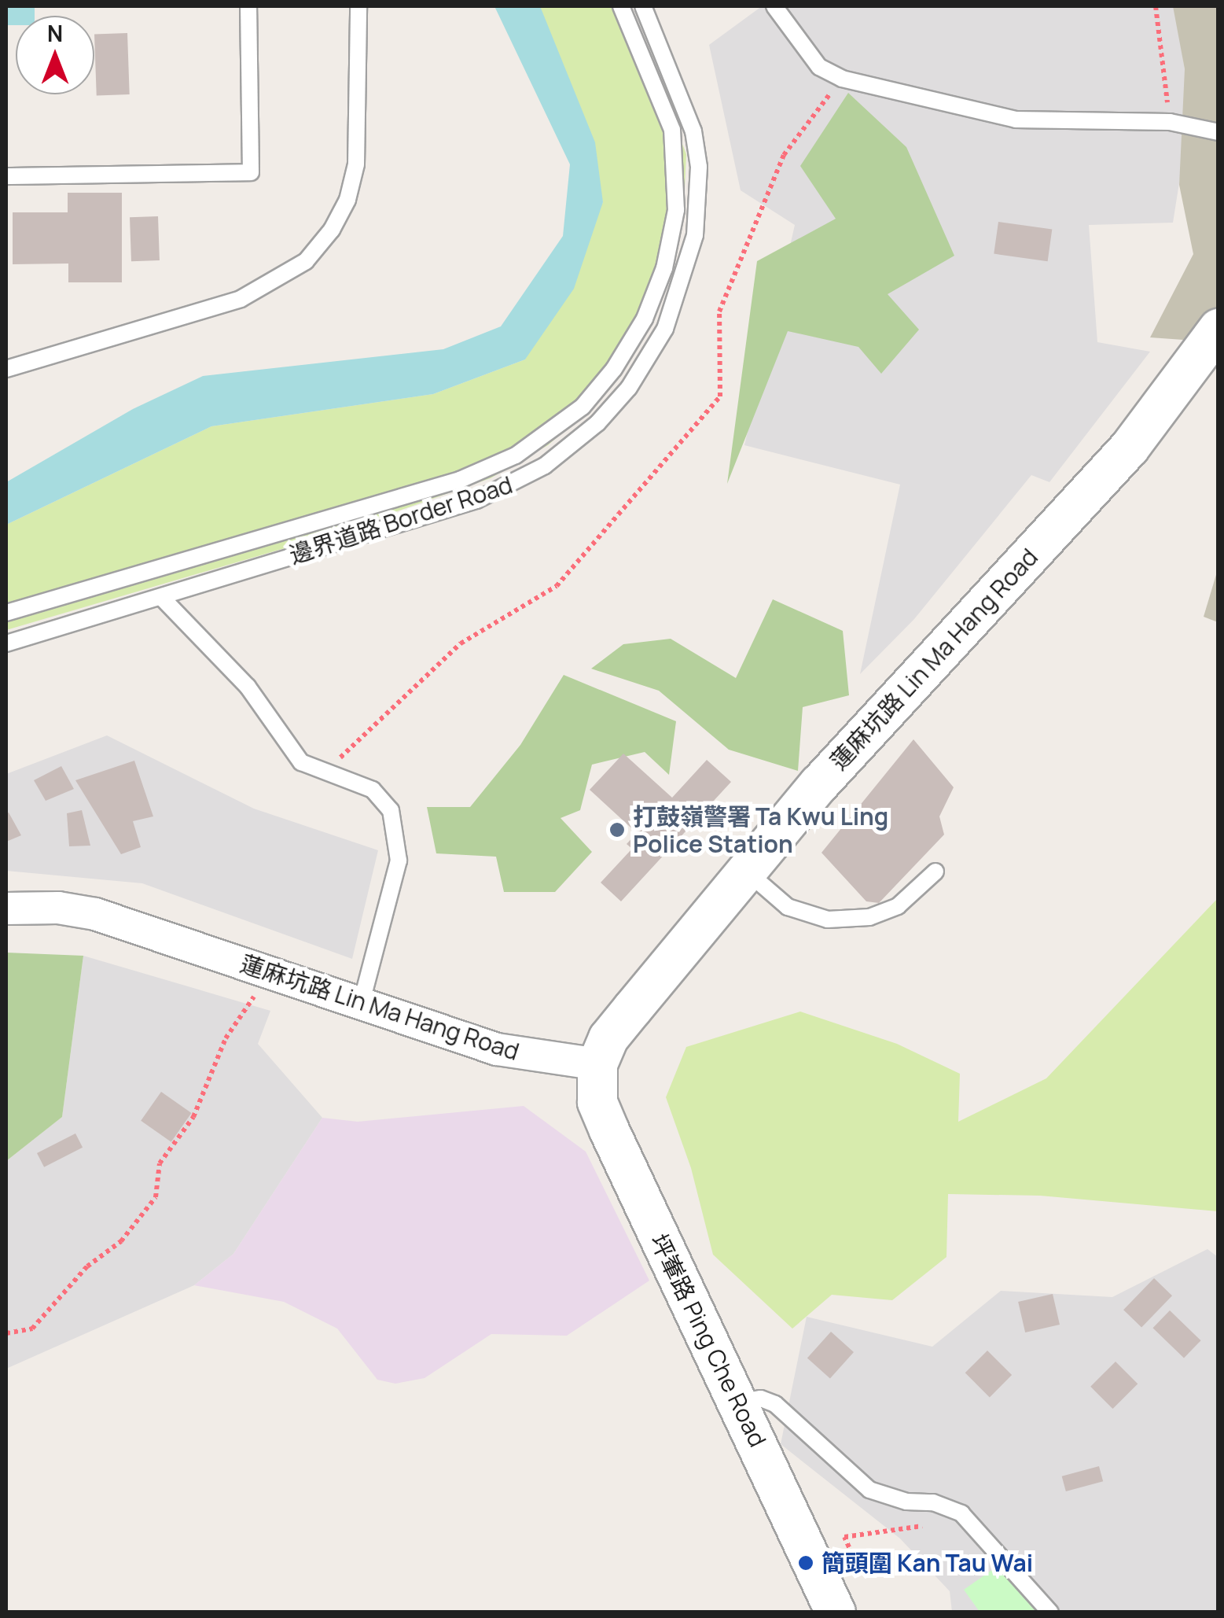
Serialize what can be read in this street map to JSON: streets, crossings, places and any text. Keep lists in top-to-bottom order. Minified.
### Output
{"streets":{"street":["蓮麻坑路 Lin Ma Hang Road","坪輋路 Ping Che Road"],"lane":["邊界道路 Border Road"]},"crossings":[["蓮麻坑路 Lin Ma Hang Road","坪輋路 Ping Che Road"]],"places":["打鼓嶺警署 Ta Kwu Ling Police Station","簡頭圍 Kan Tau Wai"],"north":"top"}
